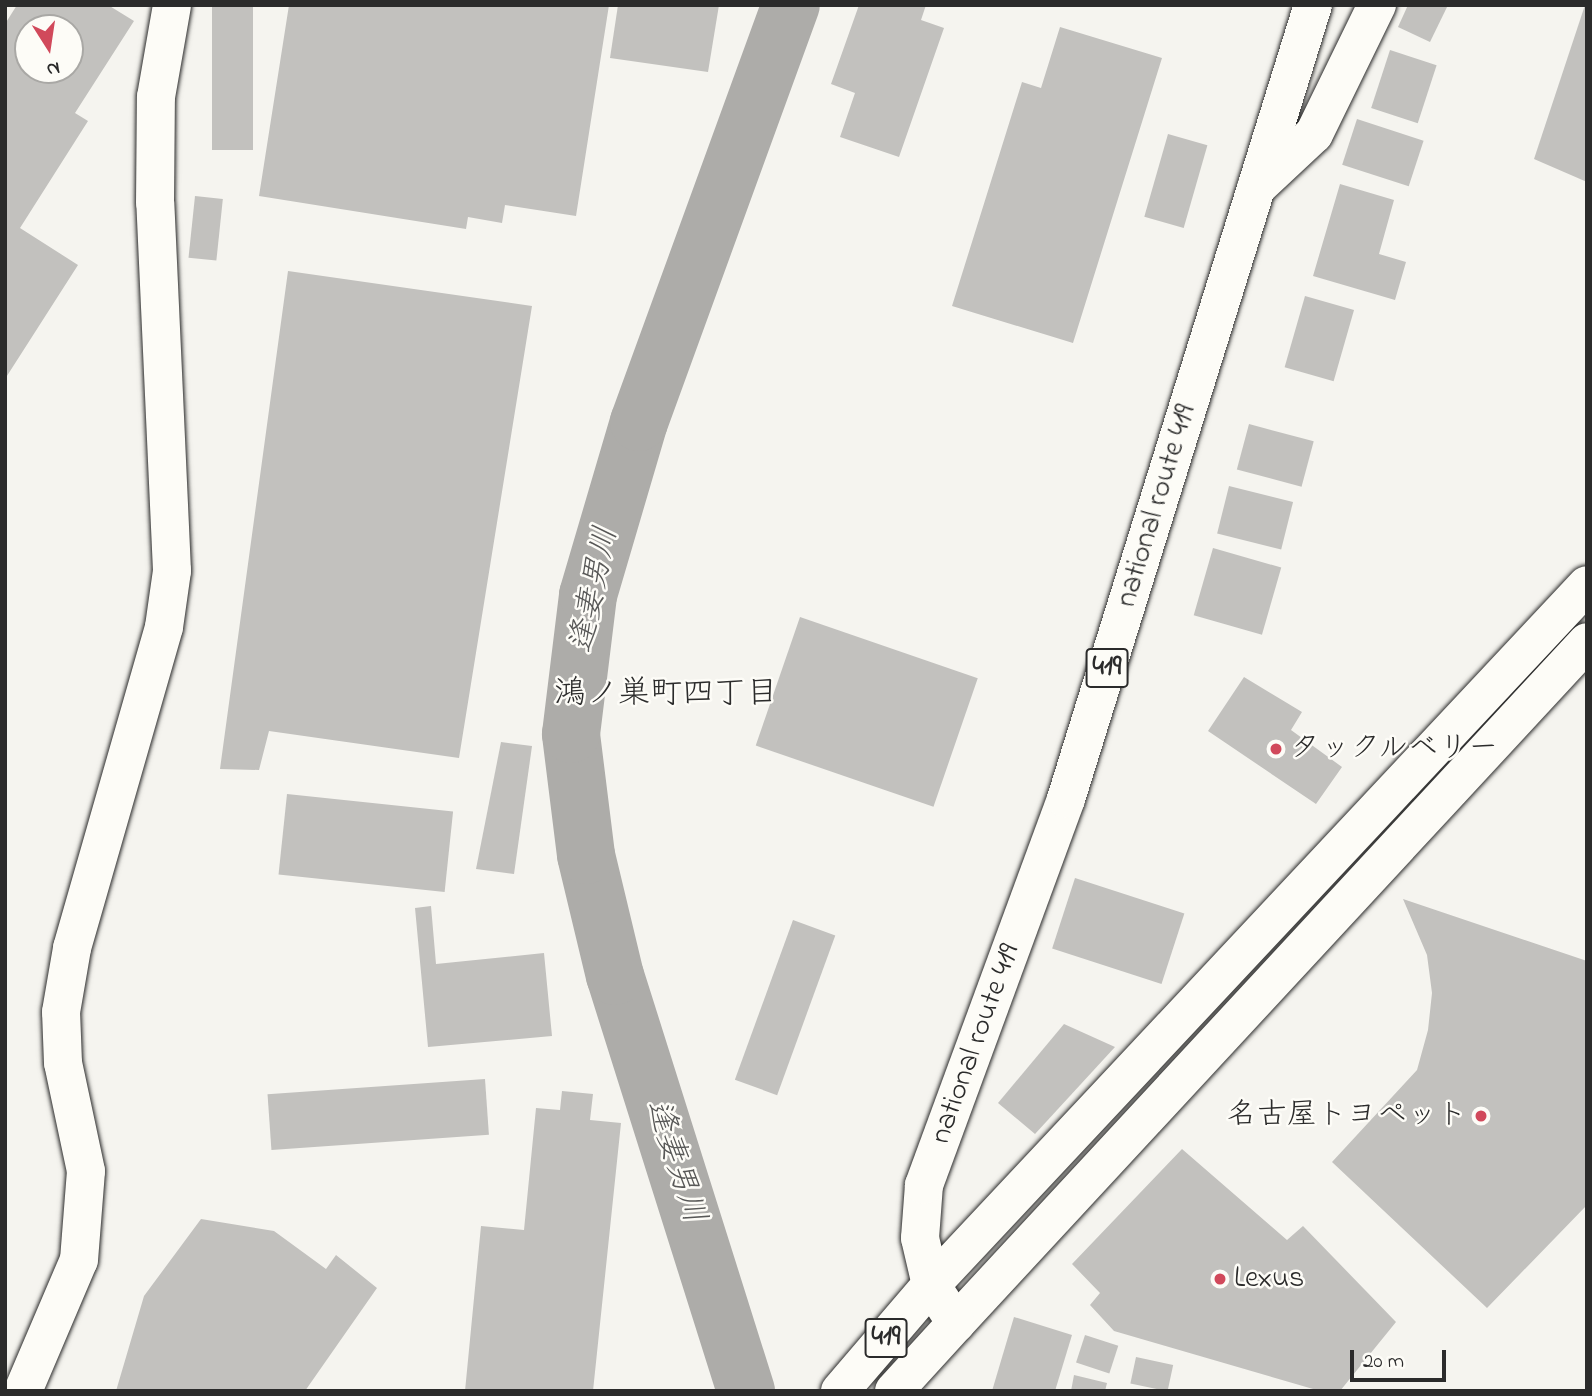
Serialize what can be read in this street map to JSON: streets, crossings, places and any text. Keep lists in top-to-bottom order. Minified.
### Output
{"streets":{"main road":["national route 419","419"]},"crossings":[["national route 419","419"]],"districts":["鴻ノ巣町四丁目"],"water":["逢妻男川"],"places":["タックルベリー","名古屋トヨペット","Lexus"],"scale_bar":"20 m","north":"bottom"}
